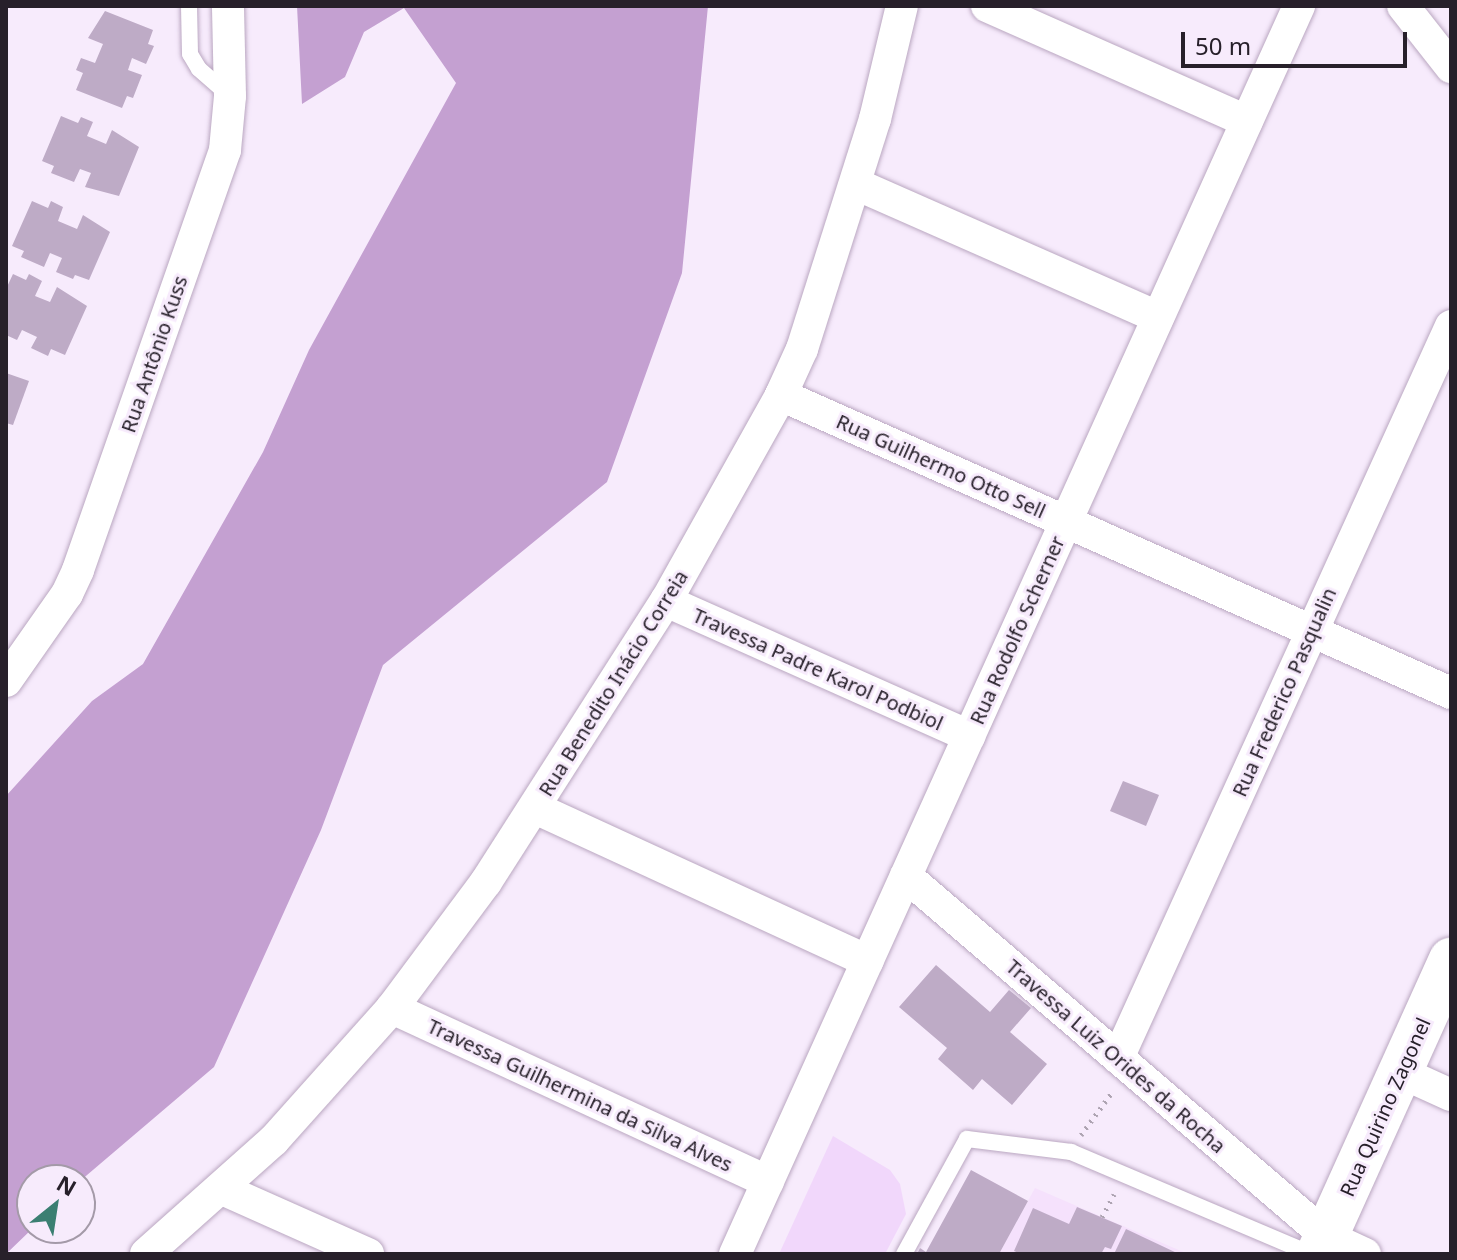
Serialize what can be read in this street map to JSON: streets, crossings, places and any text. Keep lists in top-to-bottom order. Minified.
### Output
{"streets":{"street":["Rua Antônio Kuss","Rua Guilhermo Otto Sell","Rua Rodolfo Scherner","Travessa Padre Karol Podbiol","Rua Benedito Inácio Correia","Rua Frederico Pasqualin","Travessa Luiz Orides da Rocha","Travessa Guilhermina da Silva Alves","Rua Quirino Zagonel"]},"crossings":[["Rua Guilhermo Otto Sell","Rua Rodolfo Scherner"],["Rua Guilhermo Otto Sell","Rua Benedito Inácio Correia"],["Rua Guilhermo Otto Sell","Rua Frederico Pasqualin"],["Rua Rodolfo Scherner","Travessa Padre Karol Podbiol"],["Rua Rodolfo Scherner","Travessa Luiz Orides da Rocha"],["Rua Rodolfo Scherner","Travessa Guilhermina da Silva Alves"],["Travessa Padre Karol Podbiol","Rua Benedito Inácio Correia"],["Rua Benedito Inácio Correia","Travessa Guilhermina da Silva Alves"],["Rua Frederico Pasqualin","Travessa Luiz Orides da Rocha"],["Travessa Luiz Orides da Rocha","Rua Quirino Zagonel"]],"scale_bar":"50 m","north":"top right"}
